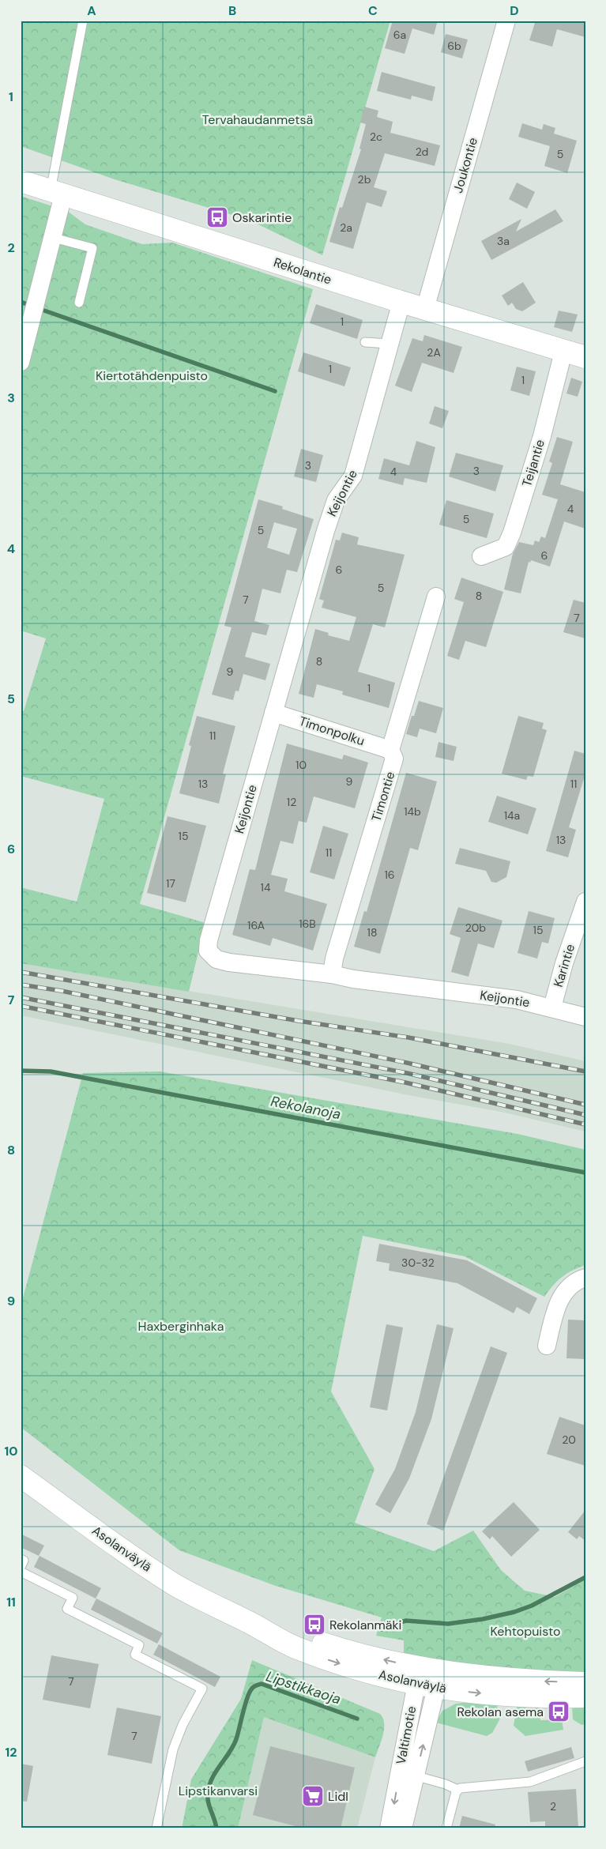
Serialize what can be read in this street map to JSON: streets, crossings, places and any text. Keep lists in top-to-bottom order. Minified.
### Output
{"streets":{"main road":["Rekolantie","Asolanväylä"],"street":["Joukontie","Teijantie","Keijontie","Timonpolku","Timontie","Karintie","Valtimotie"]},"crossings":[["Joukontie","Rekolantie"],["Rekolantie","Teijantie"],["Rekolantie","Keijontie"],["Keijontie","Timonpolku"],["Keijontie","Timontie"],["Keijontie","Karintie"],["Timonpolku","Timontie"],["Asolanväylä","Valtimotie"]],"water":["Rekolanoja","Lipstikkaoja"],"parks":["Tervahaudanmetsä","Kiertotähdenpuisto","Haxberginhaka","Kehtopuisto","Lipstikanvarsi"],"places":{"bus stop":["Oskarintie","Rekolanmäki","Rekolan asema"],"supermarket":["Lidl"]},"house_numbers":["6a","6b","2c","2d","5","2b","2a","3a","1","2A","1","1","3","3","4","4","5","5","6","6","5","8","7","7","8","9","1","11","10","9","13","11","12","14b","14a","15","13","11","16","17","14","16B","16A","20b","15","18","30-32","20","7","7","2"],"grid":{"columns":["A","B","C","D"],"rows":["1","2","3","4","5","6","7","8","9","10","11","12"]}}
